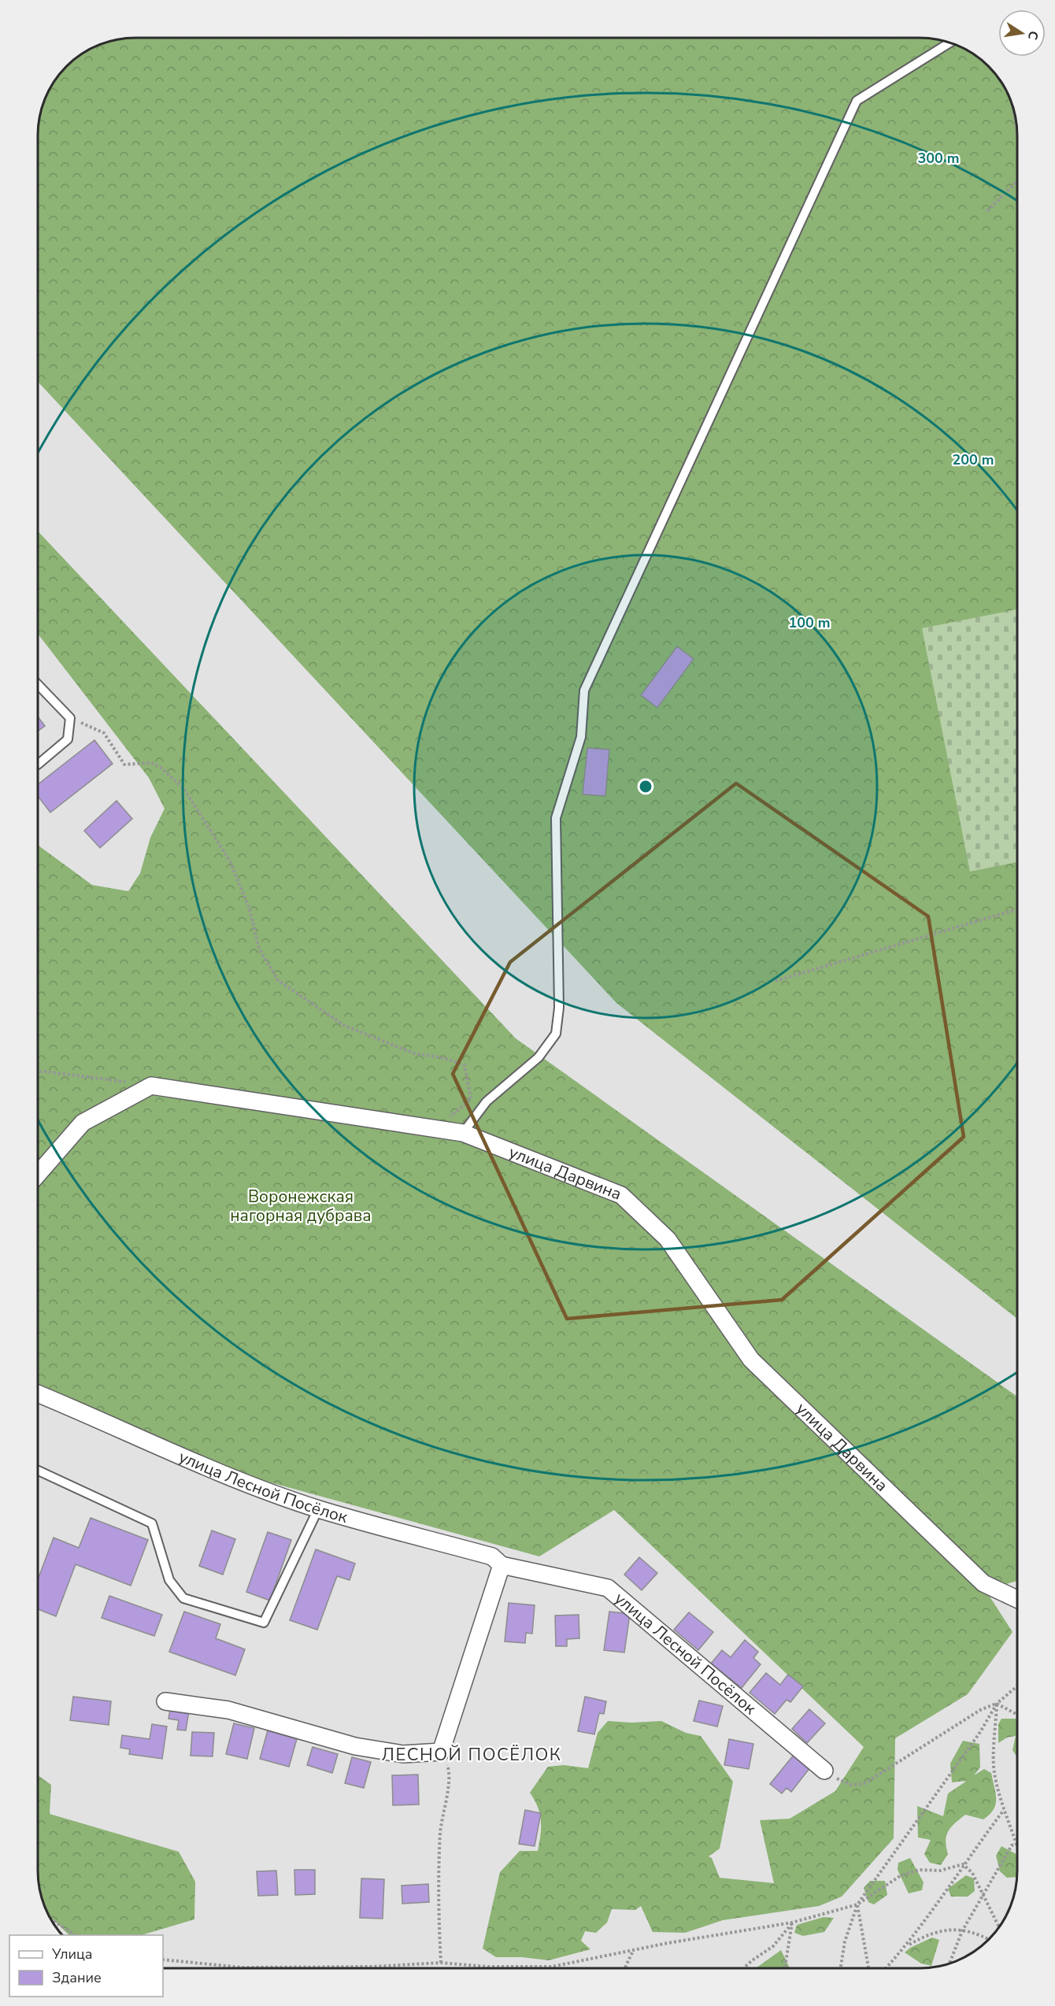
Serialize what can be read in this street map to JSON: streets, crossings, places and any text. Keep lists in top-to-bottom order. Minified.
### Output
{"streets":{"street":["улица Дарвина","улица Лесной Посёлок"]},"districts":["ЛЕСНОЙ ПОСЁЛОК"],"parks":["Воронежская нагорная дубрава"],"legend":["Улица","Здание"],"north":"right","rings":["300 m","200 m","100 m"]}
